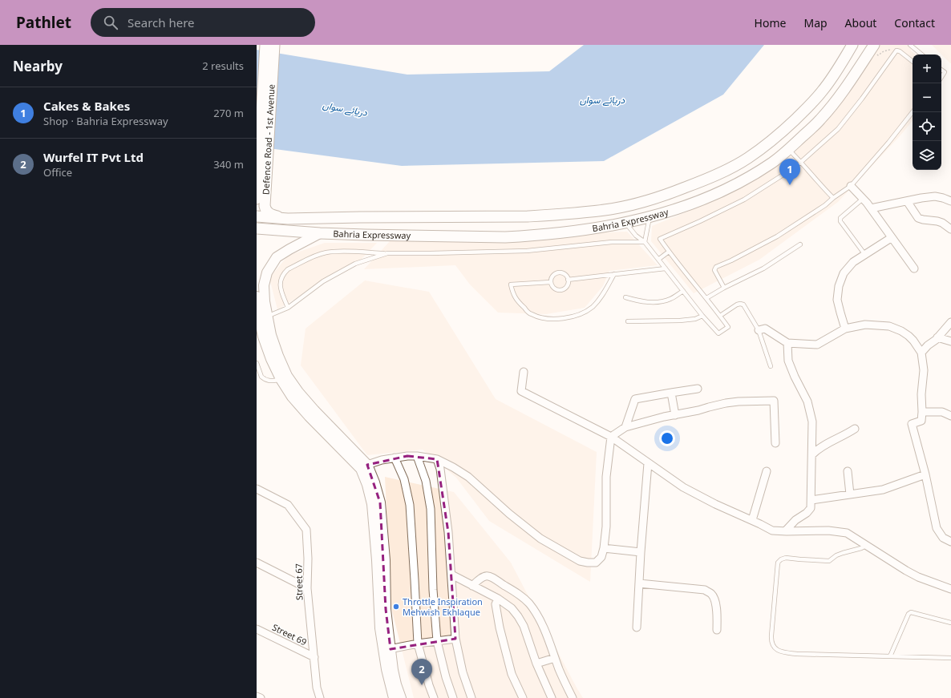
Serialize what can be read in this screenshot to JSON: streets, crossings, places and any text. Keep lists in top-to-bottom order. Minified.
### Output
{"streets":{"main road":["Defence Road - 1st Avenue","Bahria Expressway"],"street":["Street 67","Street 69"]},"crossings":[["Defence Road - 1st Avenue","Bahria Expressway"],["Street 67","Street 69"]],"water":["دریائے سواں"],"places":["Throttle Inspiration Mehwish Ekhlaque"],"page":{"header":"Pathlet","search":"Search here","nav":["Home","Map","About","Contact"],"heading":["Nearby","2 results"],"map_buttons":["+","−"],"list":[{"mark":"1","name":"Cakes & Bakes","note":"Shop · Bahria Expressway","value":"270 m"},{"mark":"2","name":"Wurfel IT Pvt Ltd","note":"Office","value":"340 m"}],"pins":["1","2"]}}
